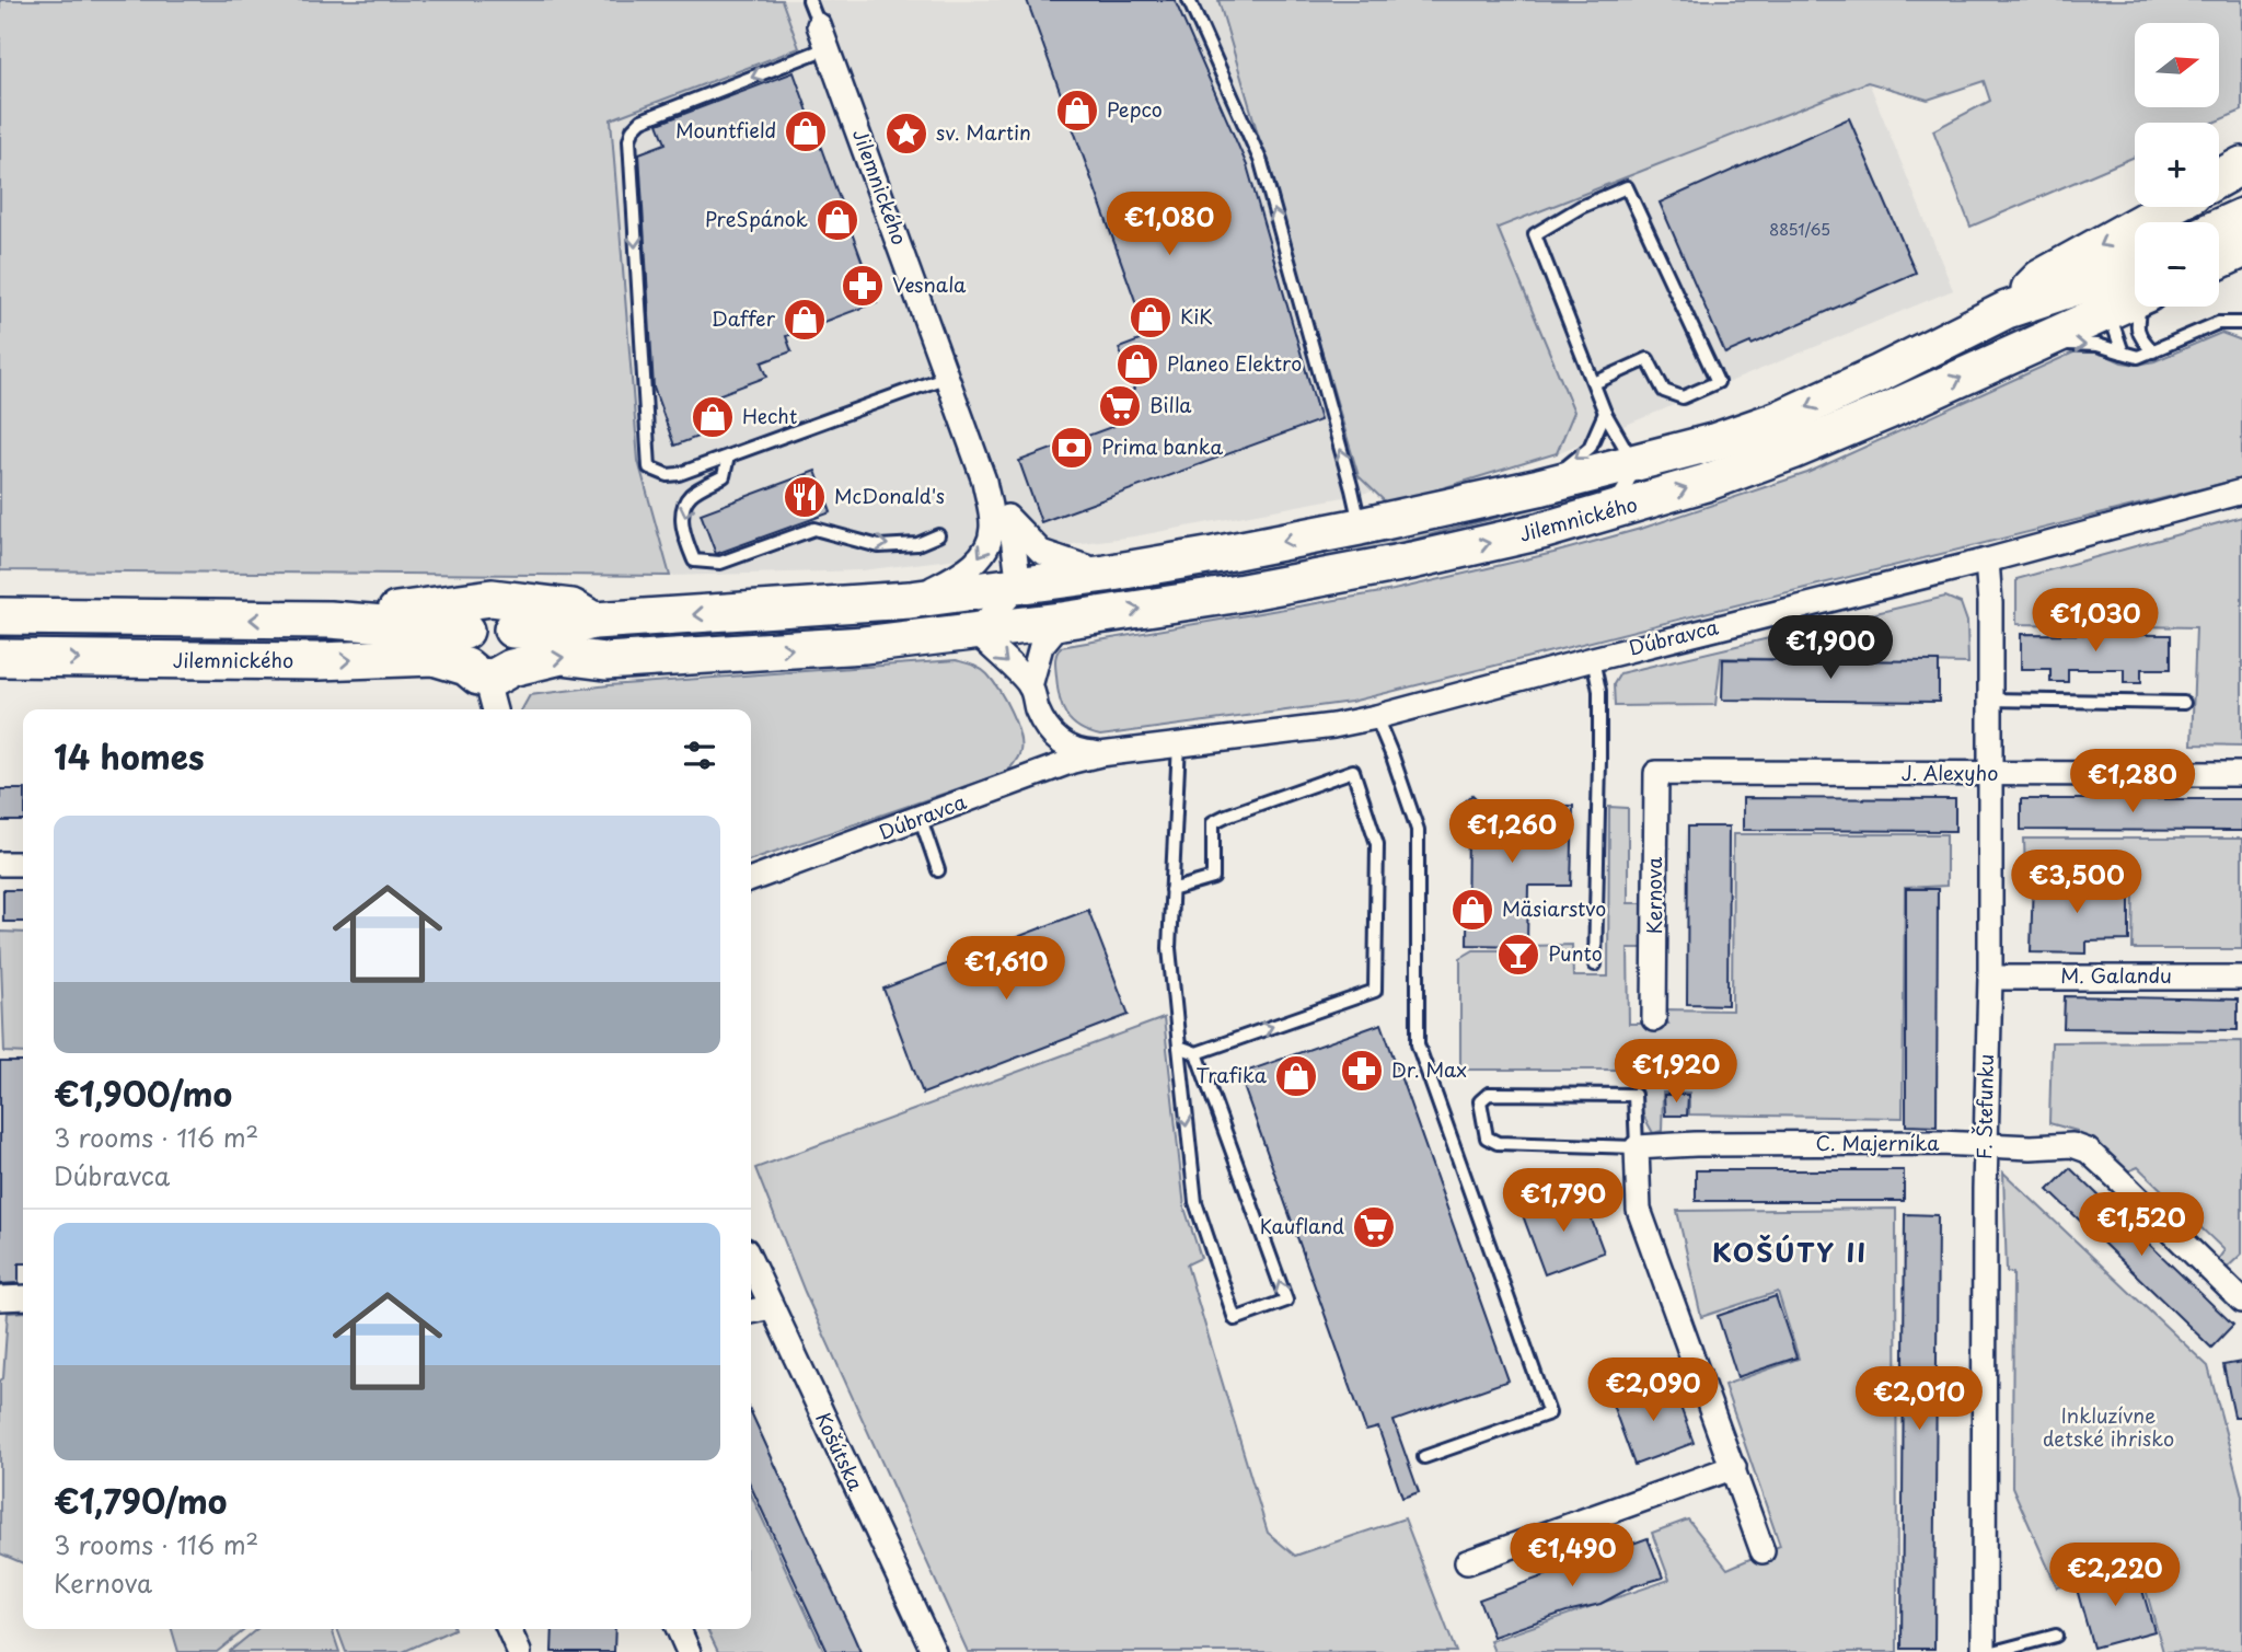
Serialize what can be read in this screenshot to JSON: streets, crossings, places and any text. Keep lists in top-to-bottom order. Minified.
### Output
{"streets":{"main road":["Jilemnického"],"street":["Dúbravca","J. Alexyho","Kernova","M. Galandu","F. Štefunku","C. Majerníka","Košútska"]},"crossings":[["Jilemnického","Dúbravca"],["Dúbravca","F. Štefunku"],["J. Alexyho","Kernova"],["J. Alexyho","F. Štefunku"],["M. Galandu","F. Štefunku"],["F. Štefunku","C. Majerníka"]],"districts":["KOŠÚTY II"],"parks":["Inkluzívne detské ihrisko"],"places":{"shop":["Pepco","Mountfield","PreSpánok","KiK","Daffer","Planeo Elektro","Hecht","Mäsiarstvo","Trafika"],"place":["sv. Martin"],"pharmacy":["Vesnala","Dr. Max"],"supermarket":["Billa","Kaufland"],"bank":["Prima banka"],"restaurant":["McDonald's"],"bar":["Punto"]},"house_numbers":["8851/65"],"north":"right","page":{"map_buttons":["+","−"],"price":["€1,080","€1,030","€1,900","€1,280","€1,260","€3,500","€1,610","€1,920","€1,790","€1,520","€2,090","€2,010","€1,490","€2,220"],"heading":"14 homes","list":[{"name":"€1,900/mo","note":"3 rooms · 116 m² · Dúbravca"},{"name":"€1,790/mo","note":"3 rooms · 116 m² · Kernova"}]}}
